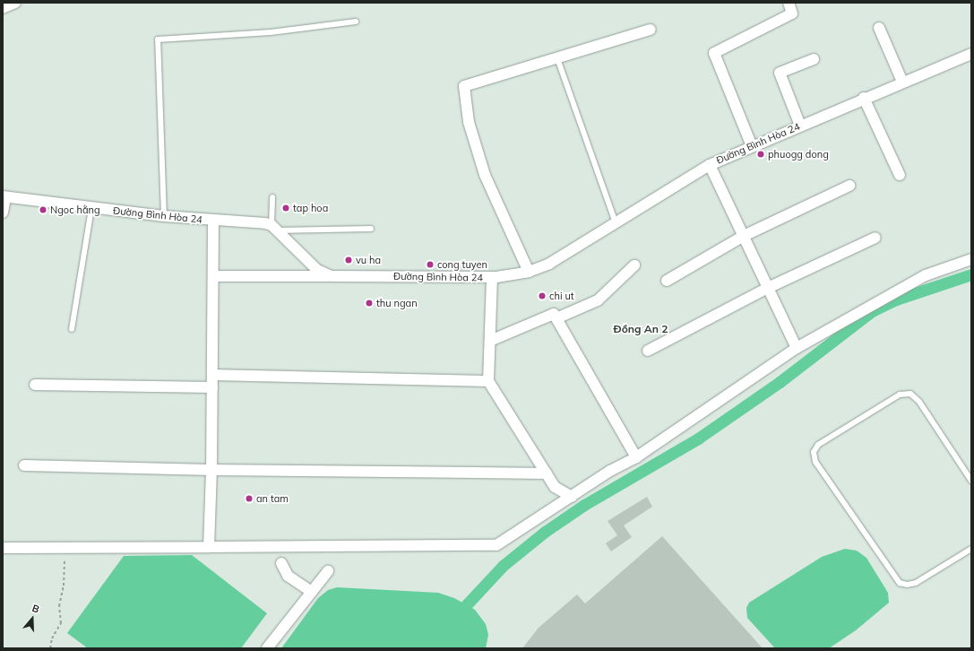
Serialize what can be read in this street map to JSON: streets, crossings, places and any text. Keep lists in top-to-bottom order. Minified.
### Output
{"streets":{"street":["Đường Bình Hòa 24"]},"districts":["Đồng An 2"],"places":["phuogg dong","tap hoa","Ngoc hằng","vu ha","cong tuyen","chi ut","thu ngan","an tam"],"north":"top"}
